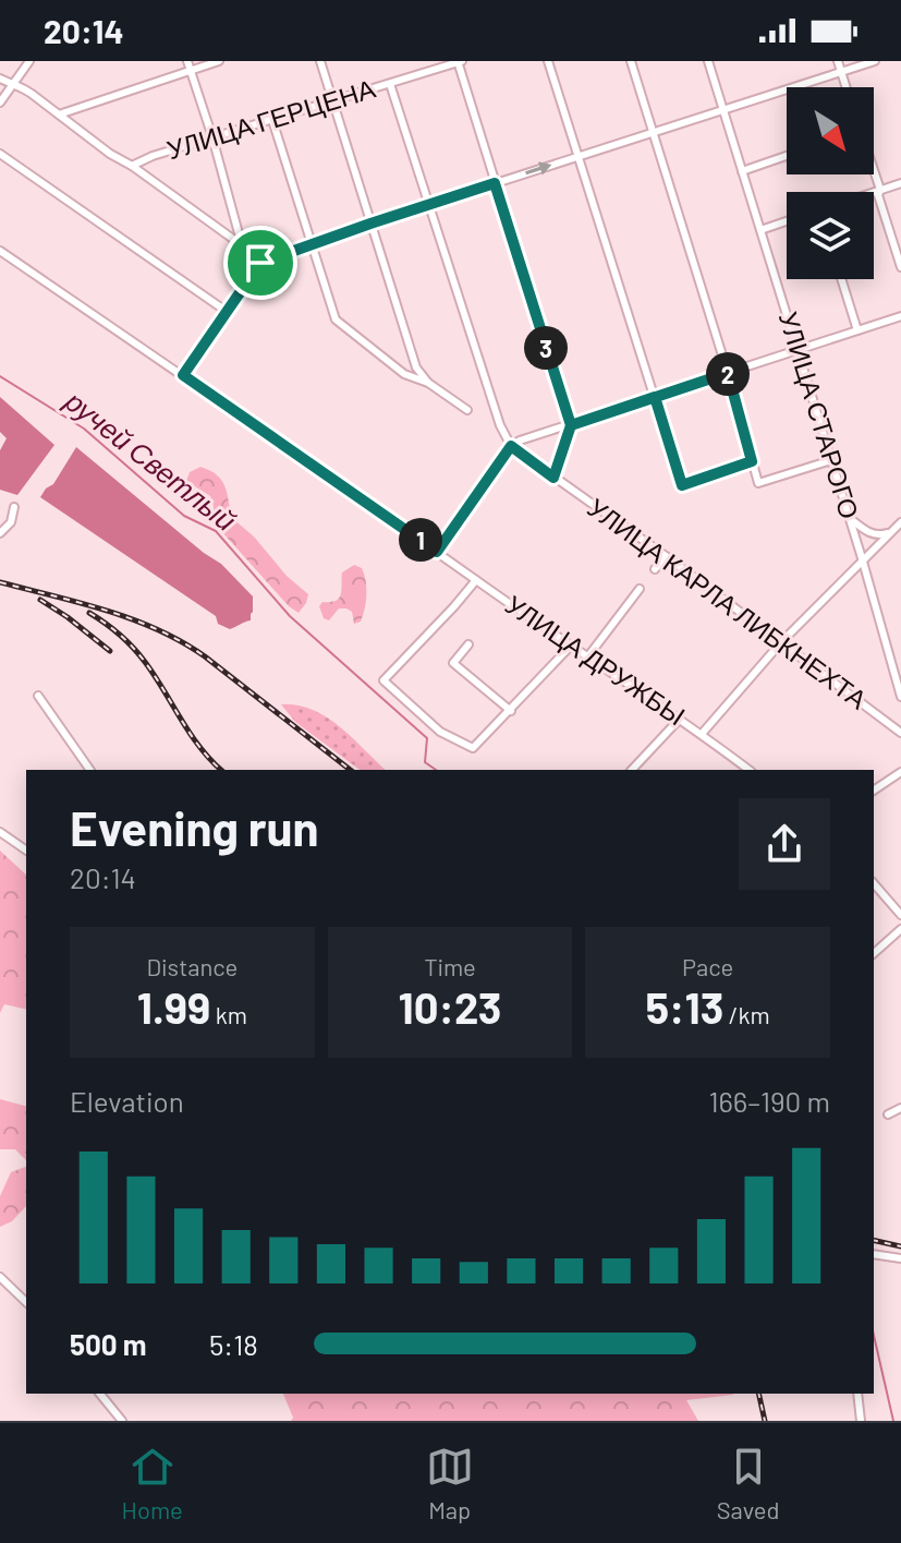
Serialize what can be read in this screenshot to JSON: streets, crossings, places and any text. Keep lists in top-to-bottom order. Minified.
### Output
{"streets":{"street":["УЛИЦА ГЕРЦЕНА","УЛИЦА СТАРОГО","УЛИЦА КАРЛА ЛИБКНЕХТА","УЛИЦА ДРУЖБЫ"]},"water":["ручей Светлый"],"north":"bottom right","page":{"status":"20:14","pins":["3","2","1"],"heading":["Evening run","20:14"],"stats":[["Distance","1.99 km"],["Time","10:23"],["Pace","5:13 /km"]],"chart":["Elevation","166–190 m"],"list":[{"name":"500 m","note":"5:18"}],"tabs":["Home","Map","Saved"]}}
